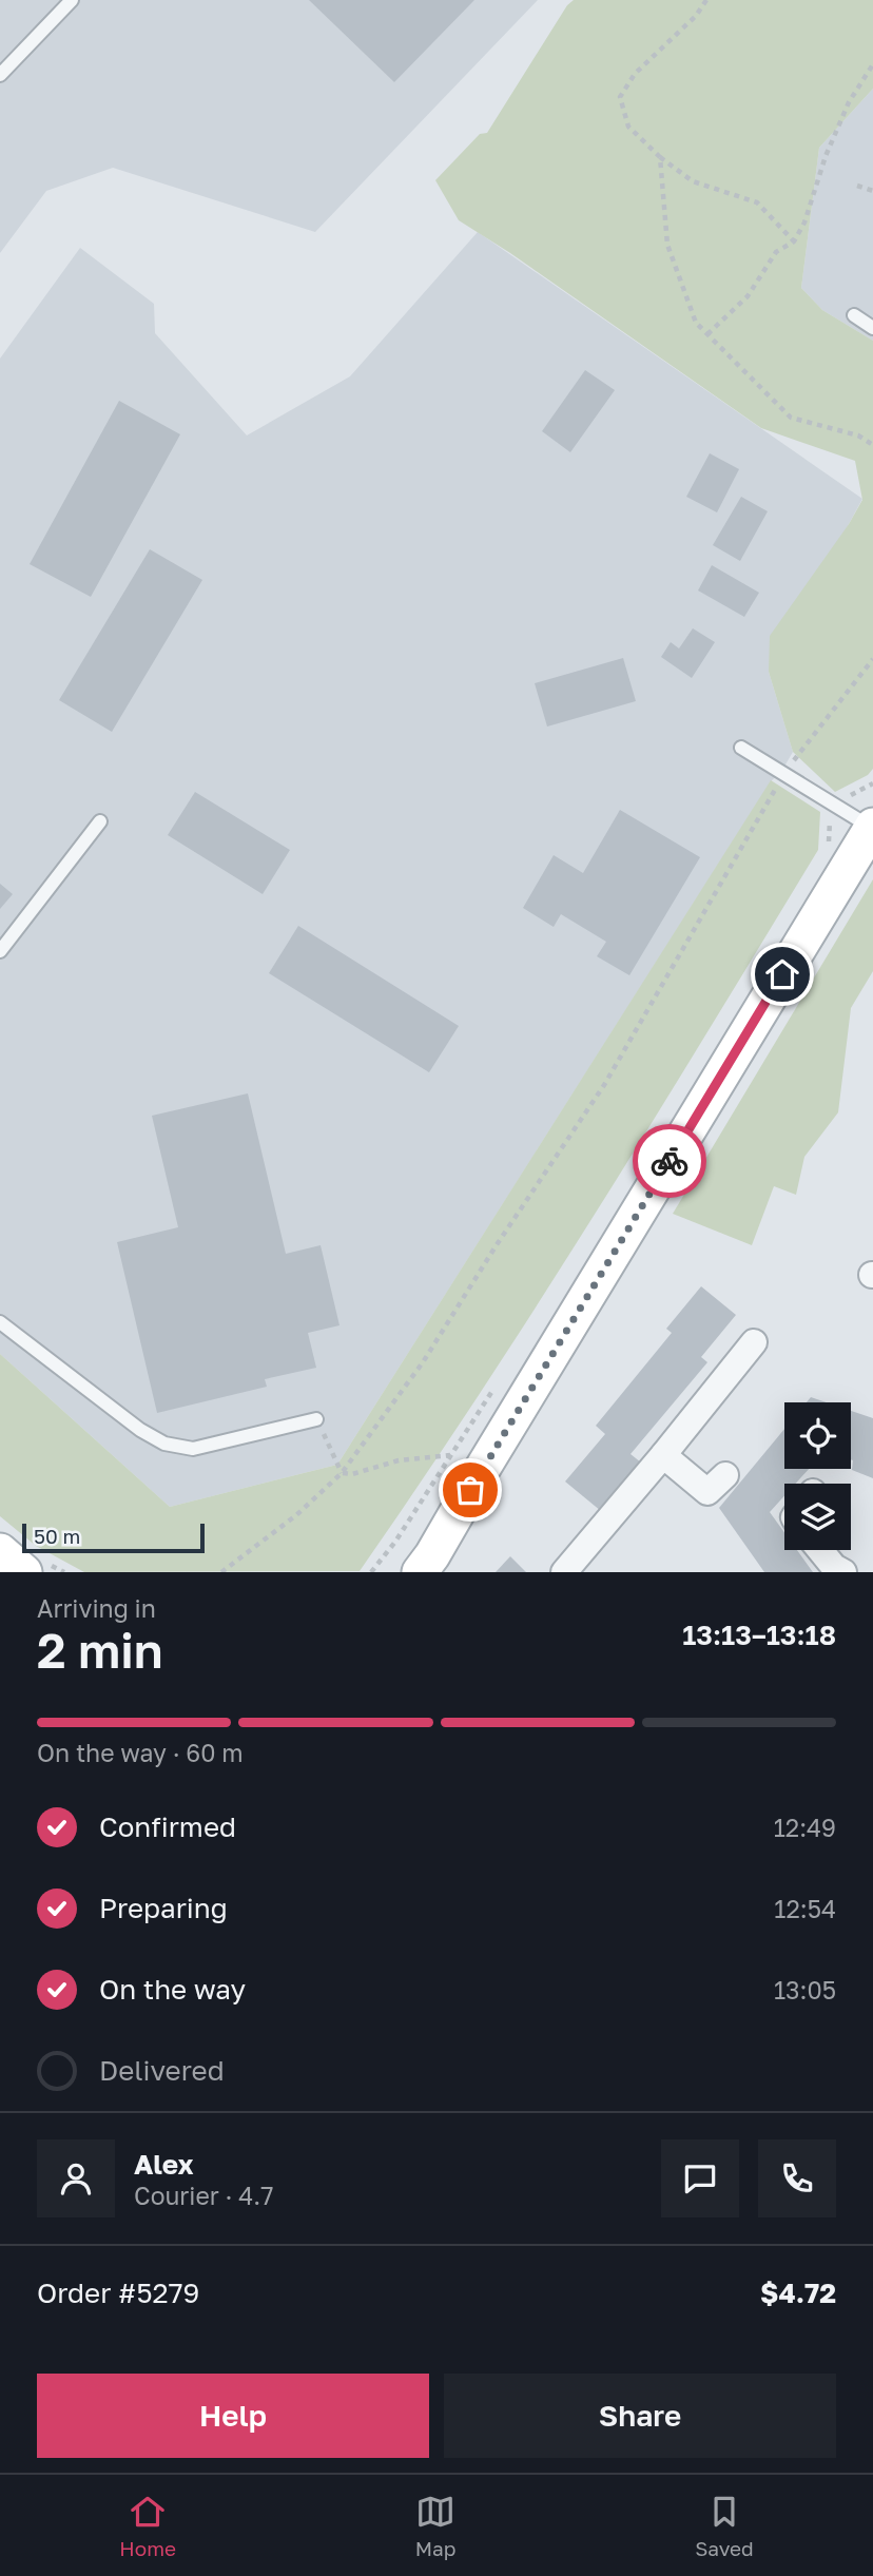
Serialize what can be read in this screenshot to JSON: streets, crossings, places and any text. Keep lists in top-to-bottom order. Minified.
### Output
{"scale_bar":"50 m","page":{"scale":"50 m","heading":["2 min","Arriving in","13:13–13:18"],"panel":["Alex","Courier · 4.7","Order #5279","$4.72"],"bar":"On the way · 60 m","list":[["Confirmed","12:49"],["Preparing","12:54"],["On the way","13:05"],"Delivered"],"buttons":["Help","Share"],"tabs":["Home","Map","Saved"]}}
